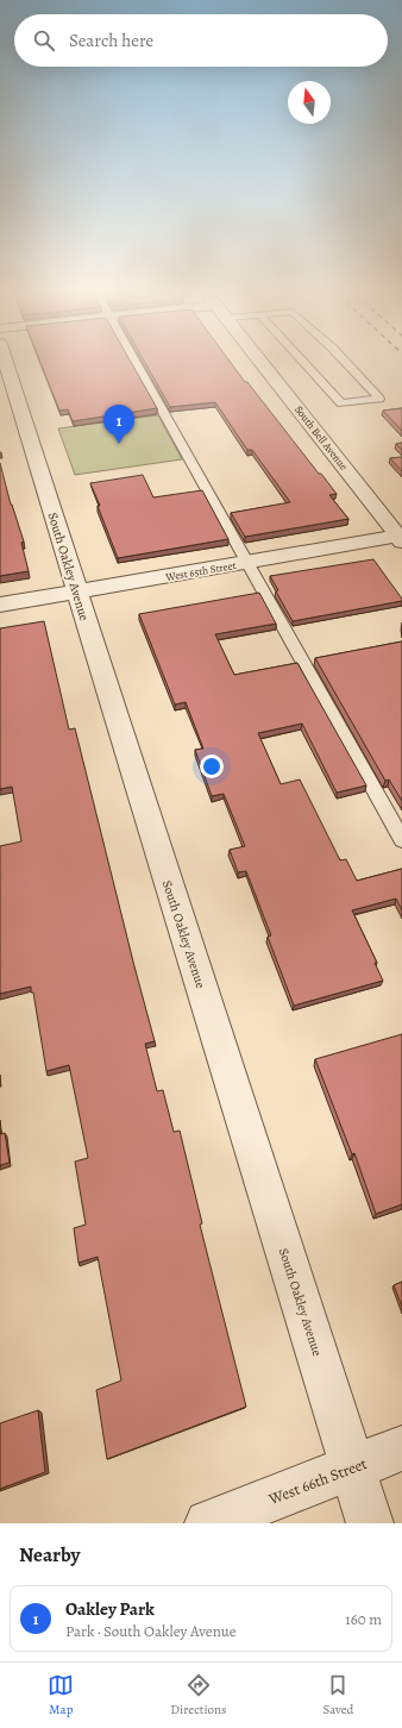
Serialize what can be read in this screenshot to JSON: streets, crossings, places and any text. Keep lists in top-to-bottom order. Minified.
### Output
{"streets":{"street":["South Bell Avenue","South Oakley Avenue","West 65th Street","West 66th Street"]},"crossings":[["South Bell Avenue","West 65th Street"],["South Oakley Avenue","West 65th Street"],["South Oakley Avenue","West 66th Street"]],"north":"top","page":{"search":"Search here","pins":"1","heading":"Nearby","list":[{"mark":"1","name":"Oakley Park","note":"Park · South Oakley Avenue","value":"160 m"}],"nav":["Map","Directions","Saved"]}}
